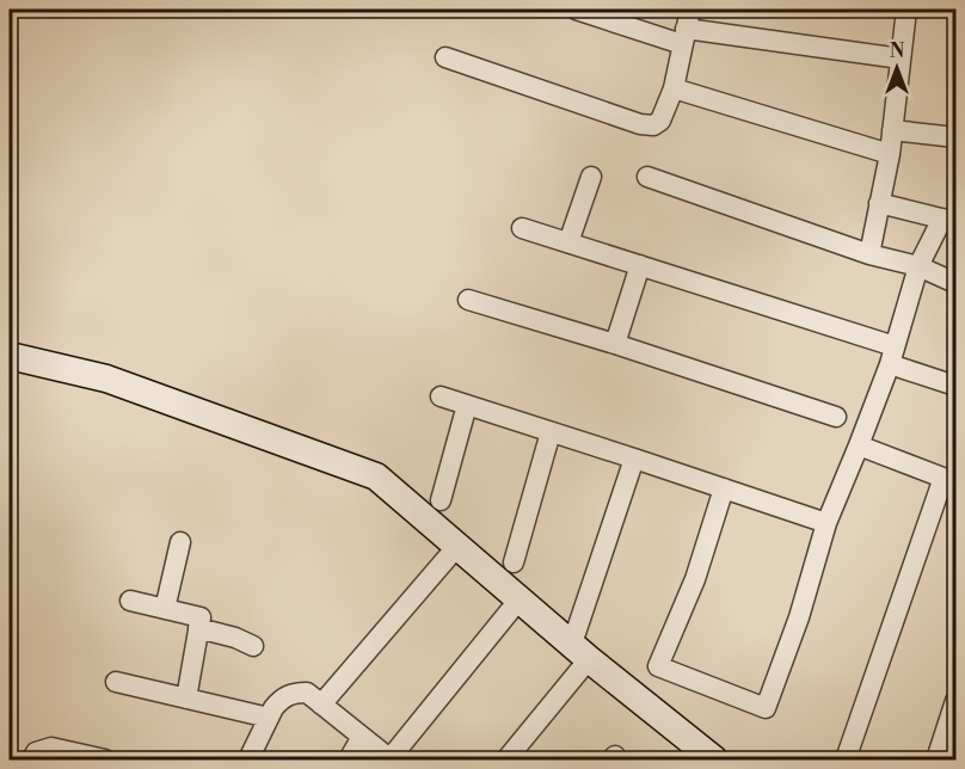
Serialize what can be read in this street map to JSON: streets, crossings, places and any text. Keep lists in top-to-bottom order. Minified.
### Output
{"north":"top"}
